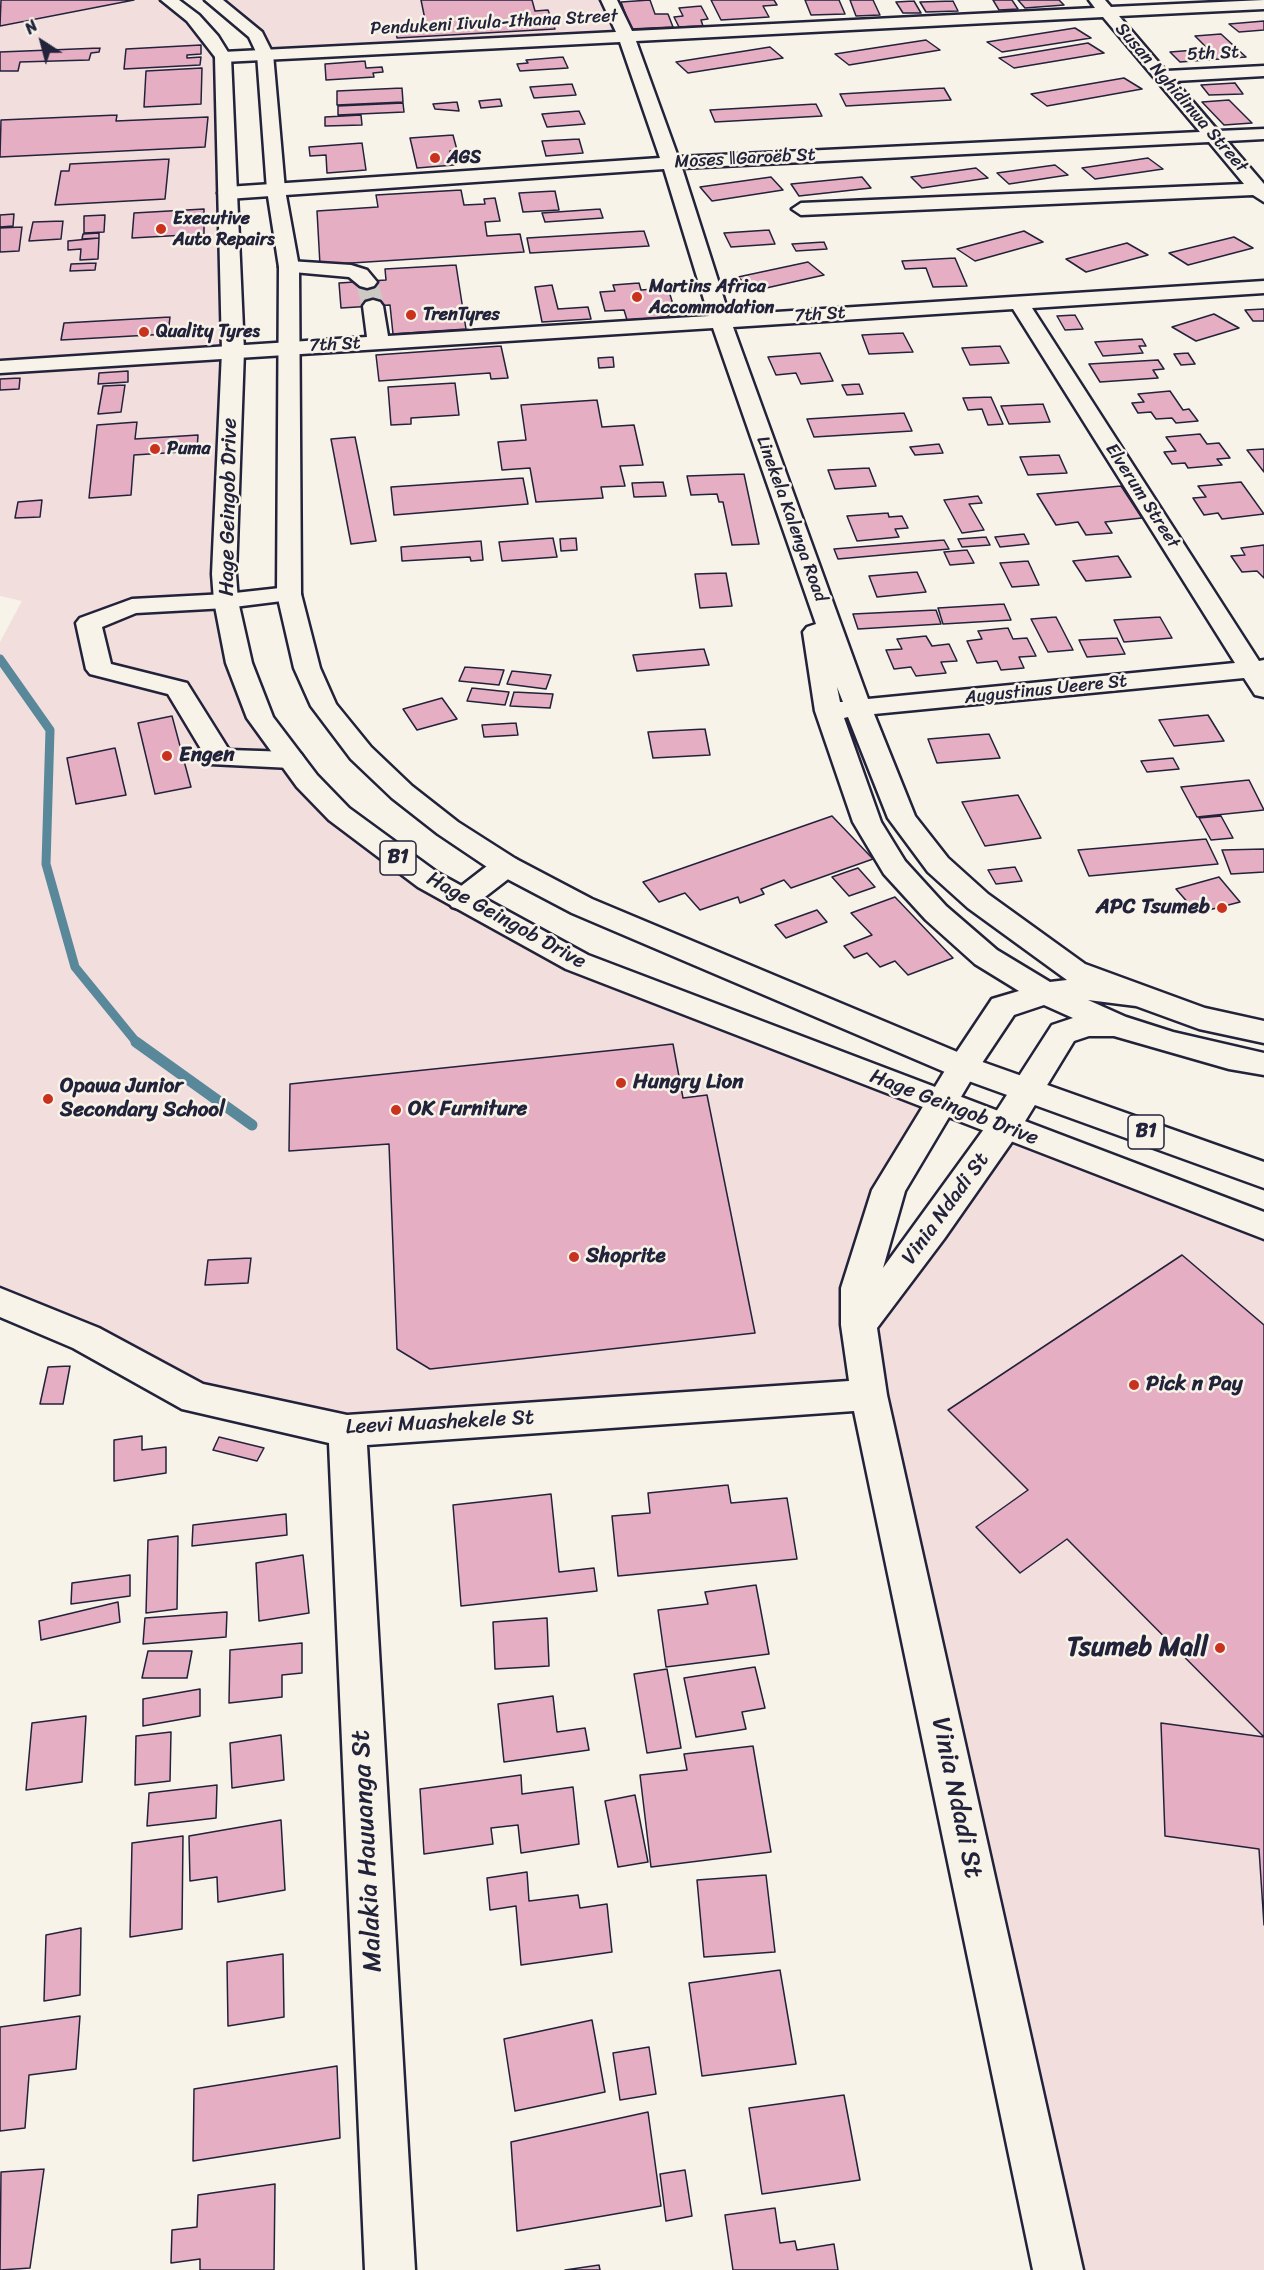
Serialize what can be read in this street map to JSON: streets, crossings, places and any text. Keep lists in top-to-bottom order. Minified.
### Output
{"streets":{"main road":["Pendukeni Iivula-Ithana Street","5th St","Susan Nghidinwa Street","Moses ǁGaroëb St","7th St","Elverum Street","Hage Geingob Drive","Linekela Kalenga Road","Augustinus Ueere St","B1","Vinia Ndadi St","Leevi Muashekele St","Malakia Hauuanga St"]},"crossings":[["Pendukeni Iivula-Ithana Street","Susan Nghidinwa Street"],["Pendukeni Iivula-Ithana Street","Hage Geingob Drive"],["Pendukeni Iivula-Ithana Street","Linekela Kalenga Road"],["5th St","Susan Nghidinwa Street"],["Susan Nghidinwa Street","Moses ǁGaroëb St"],["Moses ǁGaroëb St","Hage Geingob Drive"],["Moses ǁGaroëb St","Linekela Kalenga Road"],["7th St","Elverum Street"],["7th St","Hage Geingob Drive"],["7th St","Linekela Kalenga Road"],["Elverum Street","Augustinus Ueere St"],["Hage Geingob Drive","Vinia Ndadi St"],["Linekela Kalenga Road","Augustinus Ueere St"],["Linekela Kalenga Road","Vinia Ndadi St"],["Vinia Ndadi St","Leevi Muashekele St"],["Leevi Muashekele St","Malakia Hauuanga St"]],"places":["AGS","Executive Auto Repairs","Martins Africa Accommodation","TrenTyres","Quality Tyres","Puma","Engen","APC Tsumeb","Hungry Lion","Opawa Junior Secondary School","OK Furniture","Shoprite","Pick n Pay","Tsumeb Mall"],"north":"top left"}
